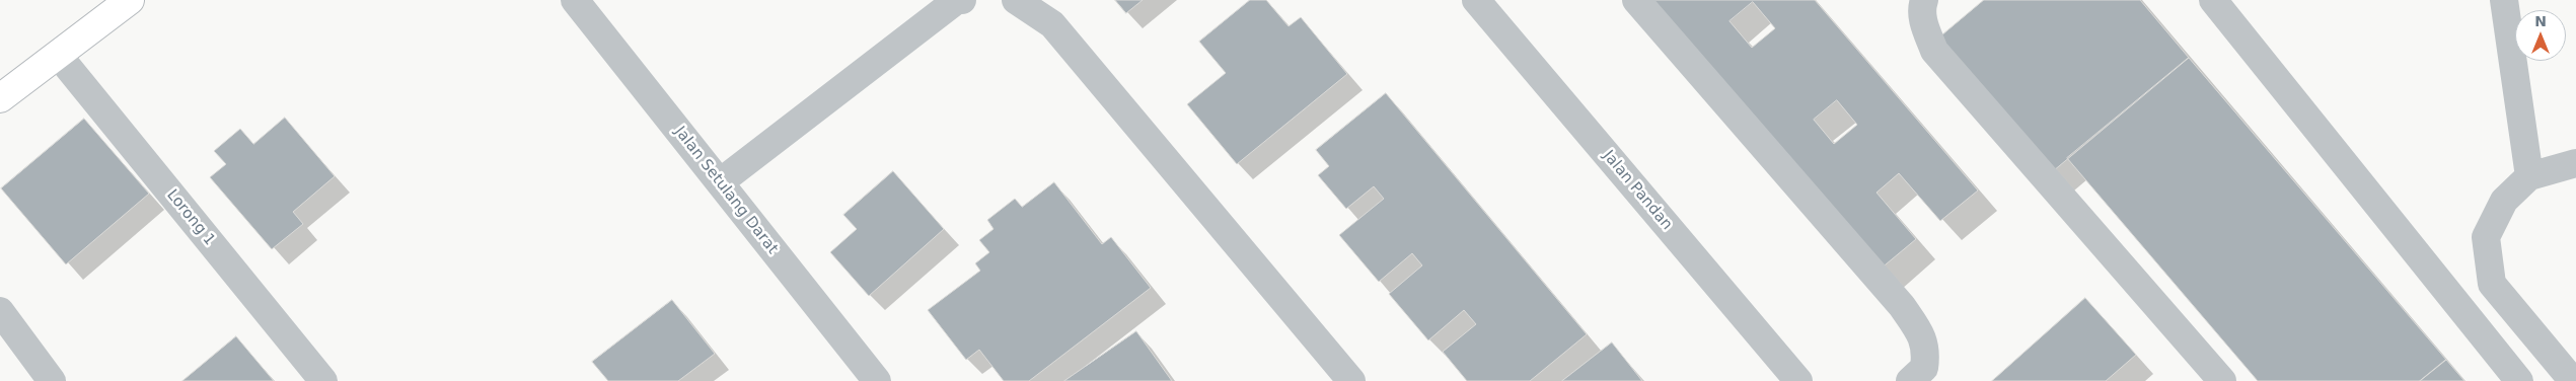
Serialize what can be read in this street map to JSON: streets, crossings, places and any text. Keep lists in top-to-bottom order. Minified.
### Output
{"streets":{"street":["Jalan Setulang Darat","Jalan Pandan","Lorong 1"]},"north":"top"}
